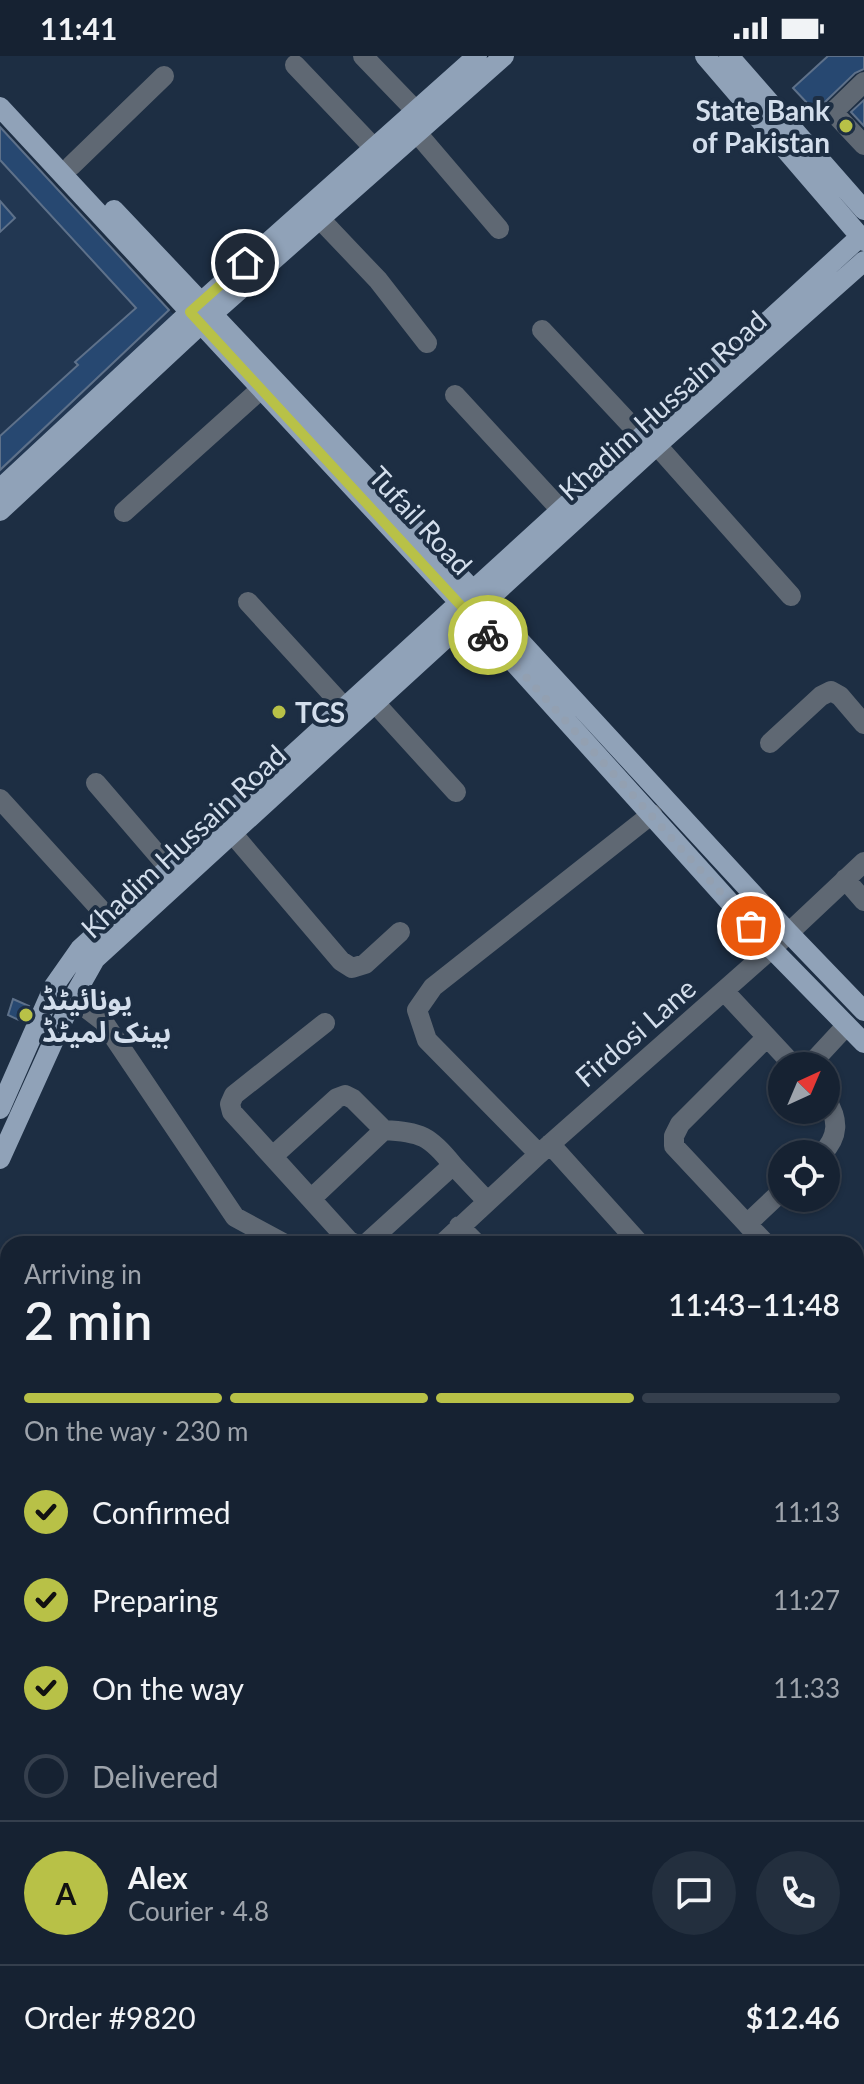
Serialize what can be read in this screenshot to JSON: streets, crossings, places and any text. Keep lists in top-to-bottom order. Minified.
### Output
{"streets":{"main road":["Khadim Hussain Road","Tufail Road"],"street":["Firdosi Lane"]},"crossings":[["Khadim Hussain Road","Tufail Road"],["Tufail Road","Firdosi Lane"]],"places":["State Bank of Pakistan","TCS","یونائیٹڈ بینک لمیٹڈ"],"north":"top right","page":{"status":"11:41","heading":["2 min","Arriving in","11:43–11:48"],"panel":["Alex","Courier · 4.8","Order #9820","$12.46"],"bar":"On the way · 230 m","list":[["Confirmed","11:13"],["Preparing","11:27"],["On the way","11:33"],"Delivered"],"round":"A"}}
